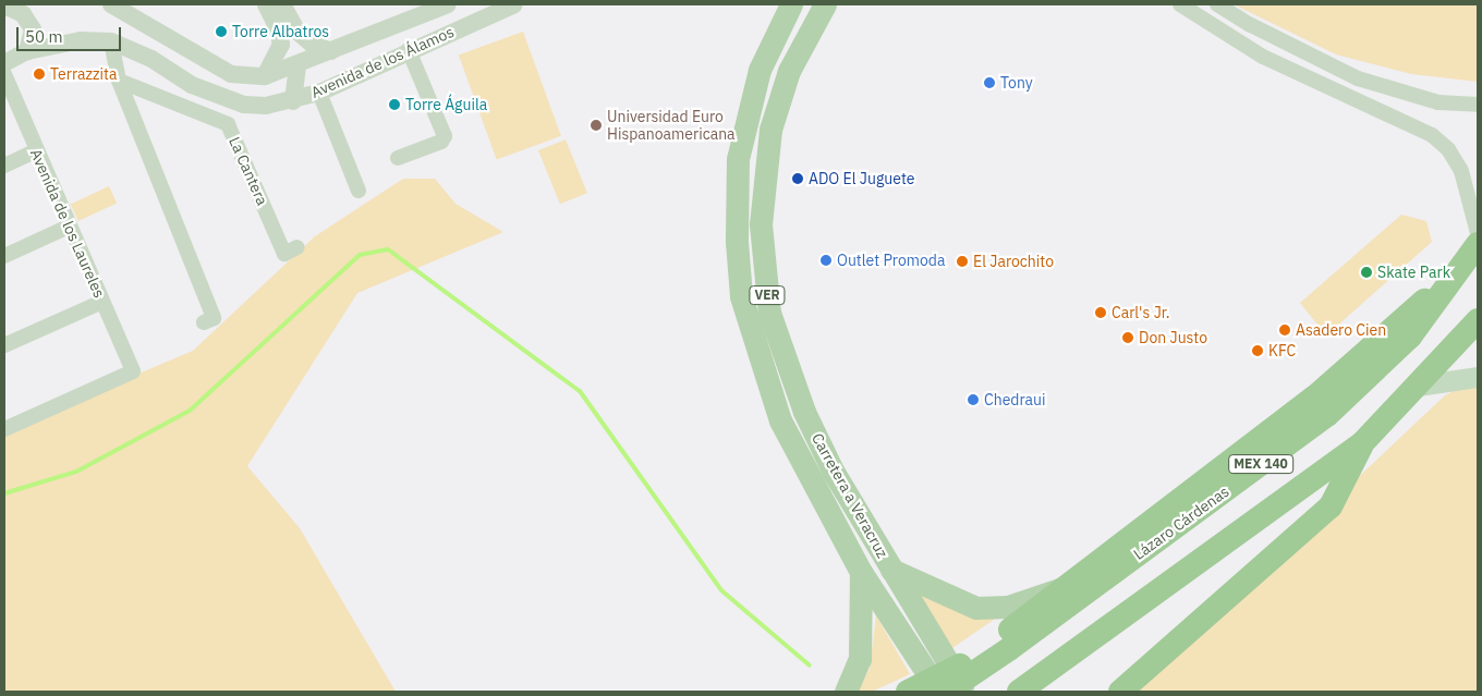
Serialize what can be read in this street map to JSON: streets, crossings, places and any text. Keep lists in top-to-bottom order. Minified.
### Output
{"streets":{"highway":["MEX 140","Lázaro Cárdenas"],"main road":["VER","Carretera a Veracruz"],"street":["Avenida de los Álamos","La Cantera","Avenida de los Laureles"]},"crossings":[["MEX 140","Carretera a Veracruz"],["MEX 140","Lázaro Cárdenas"]],"places":["Torre Albatros","Terrazzita","Tony","Torre Águila","Universidad Euro Hispanoamericana","ADO El Juguete","Outlet Promoda","El Jarochito","Skate Park","Carl's Jr.","Asadero Cien","Don Justo","KFC","Chedraui"],"scale_bar":"50 m"}
